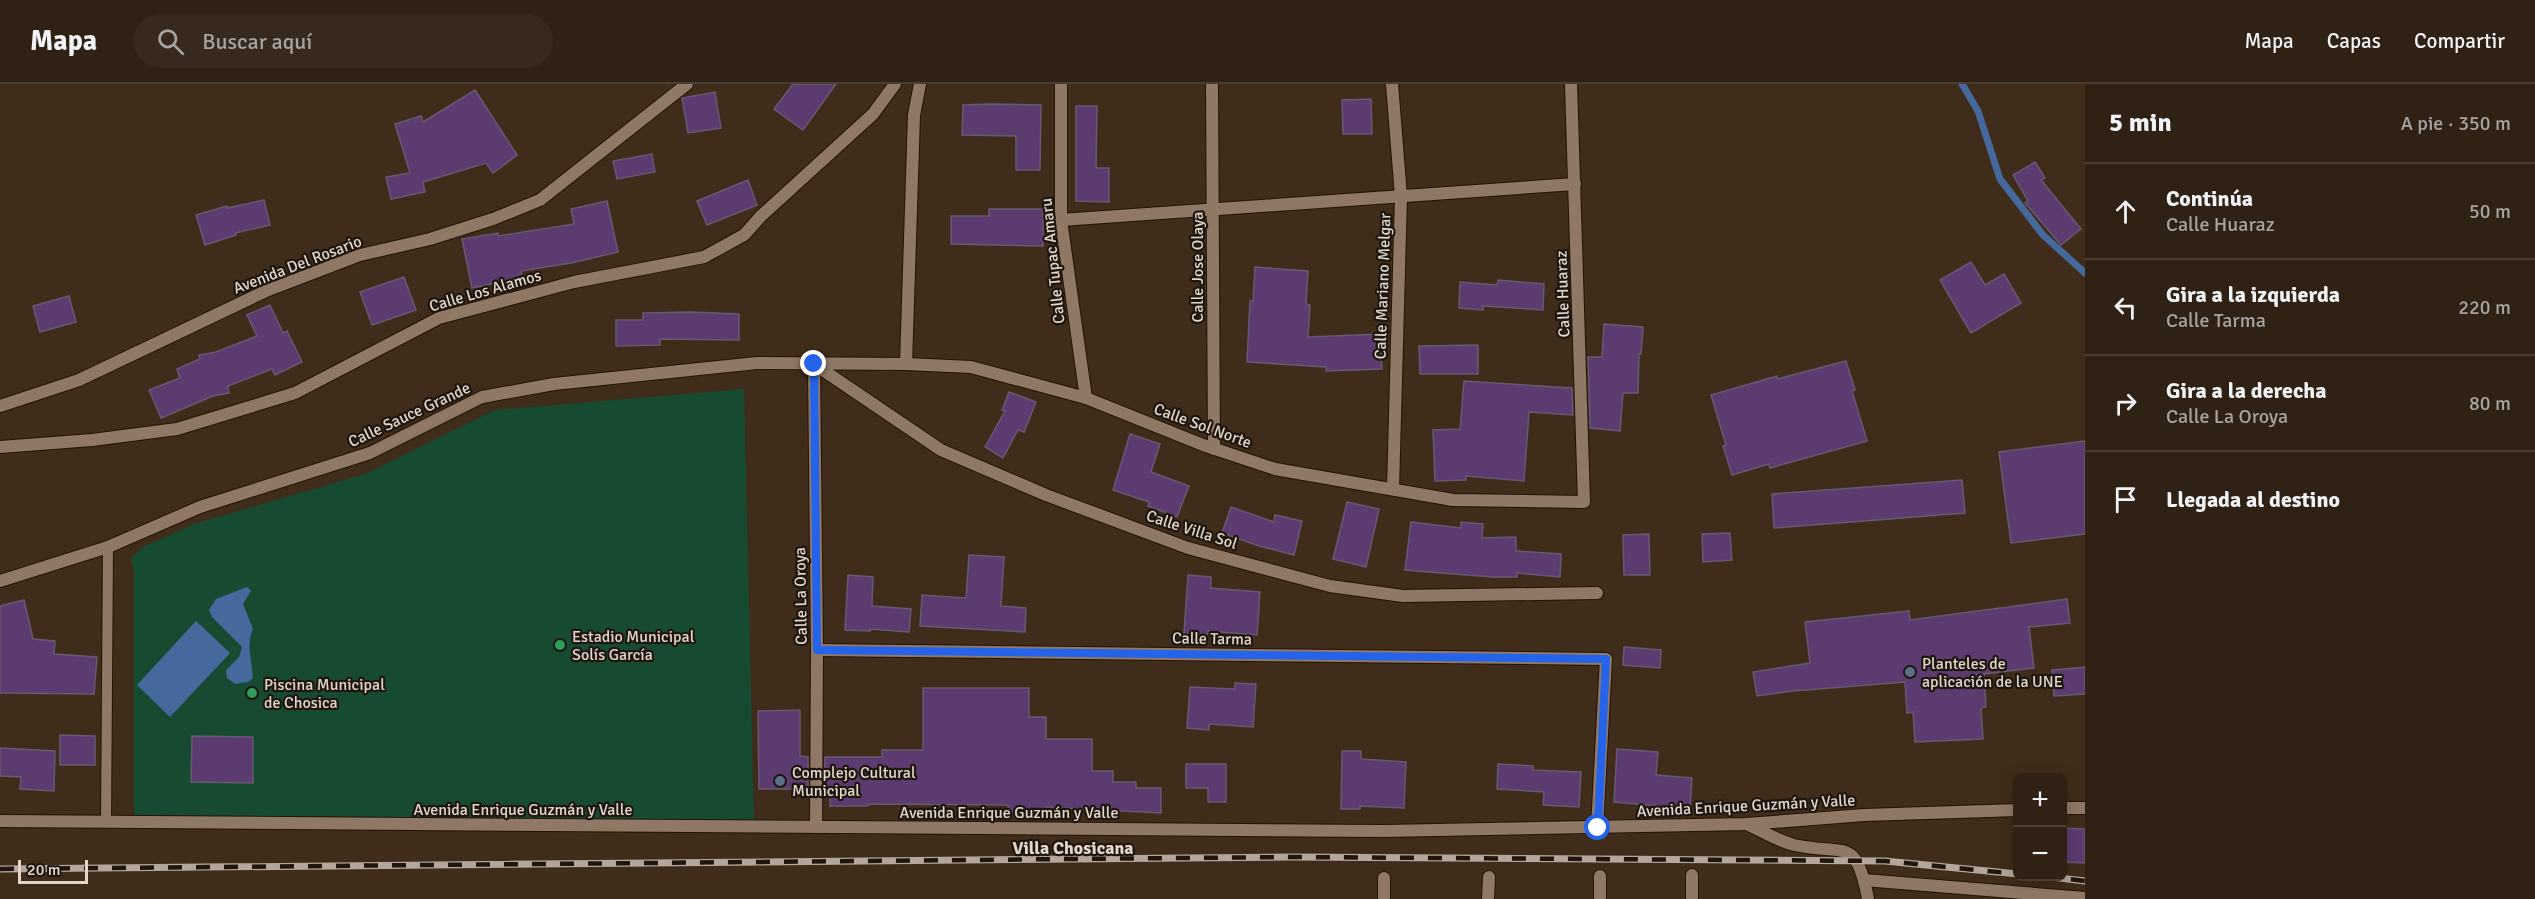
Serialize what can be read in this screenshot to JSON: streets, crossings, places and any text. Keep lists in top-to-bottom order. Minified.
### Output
{"streets":{"street":["Calle Tupac Amaru","Avenida Del Rosario","Calle Jose Olaya","Calle Mariano Melgar","Calle Los Alamos","Calle Huaraz","Calle Sauce Grande","Calle Sol Norte","Calle Villa Sol","Calle La Oroya","Calle Tarma","Avenida Enrique Guzmán y Valle"]},"crossings":[["Calle Tupac Amaru","Calle Sol Norte"],["Calle Jose Olaya","Calle Sol Norte"],["Calle Mariano Melgar","Calle Sol Norte"],["Calle Huaraz","Calle Sol Norte"],["Calle Sauce Grande","Calle Sol Norte"],["Calle Sauce Grande","Calle Villa Sol"],["Calle Sauce Grande","Calle La Oroya"],["Calle Sol Norte","Calle Villa Sol"],["Calle Sol Norte","Calle La Oroya"],["Calle Villa Sol","Calle La Oroya"],["Calle La Oroya","Calle Tarma"],["Calle La Oroya","Avenida Enrique Guzmán y Valle"],["Calle Tarma","Avenida Enrique Guzmán y Valle"]],"districts":["Villa Chosicana"],"places":["Estadio Municipal Solís García","Planteles de aplicación de la UNE","Piscina Municipal de Chosica","Complejo Cultural Municipal"],"scale_bar":"20 m","page":{"header":"Mapa","search":"Buscar aquí","nav":["Mapa","Capas","Compartir"],"heading":["5 min","A pie · 350 m"],"list":[["Continúa","Calle Huaraz","50 m"],["Gira a la izquierda","Calle Tarma","220 m"],["Gira a la derecha","Calle La Oroya","80 m"],"Llegada al destino"],"map_buttons":["+","−"],"scale":"20 m"}}
